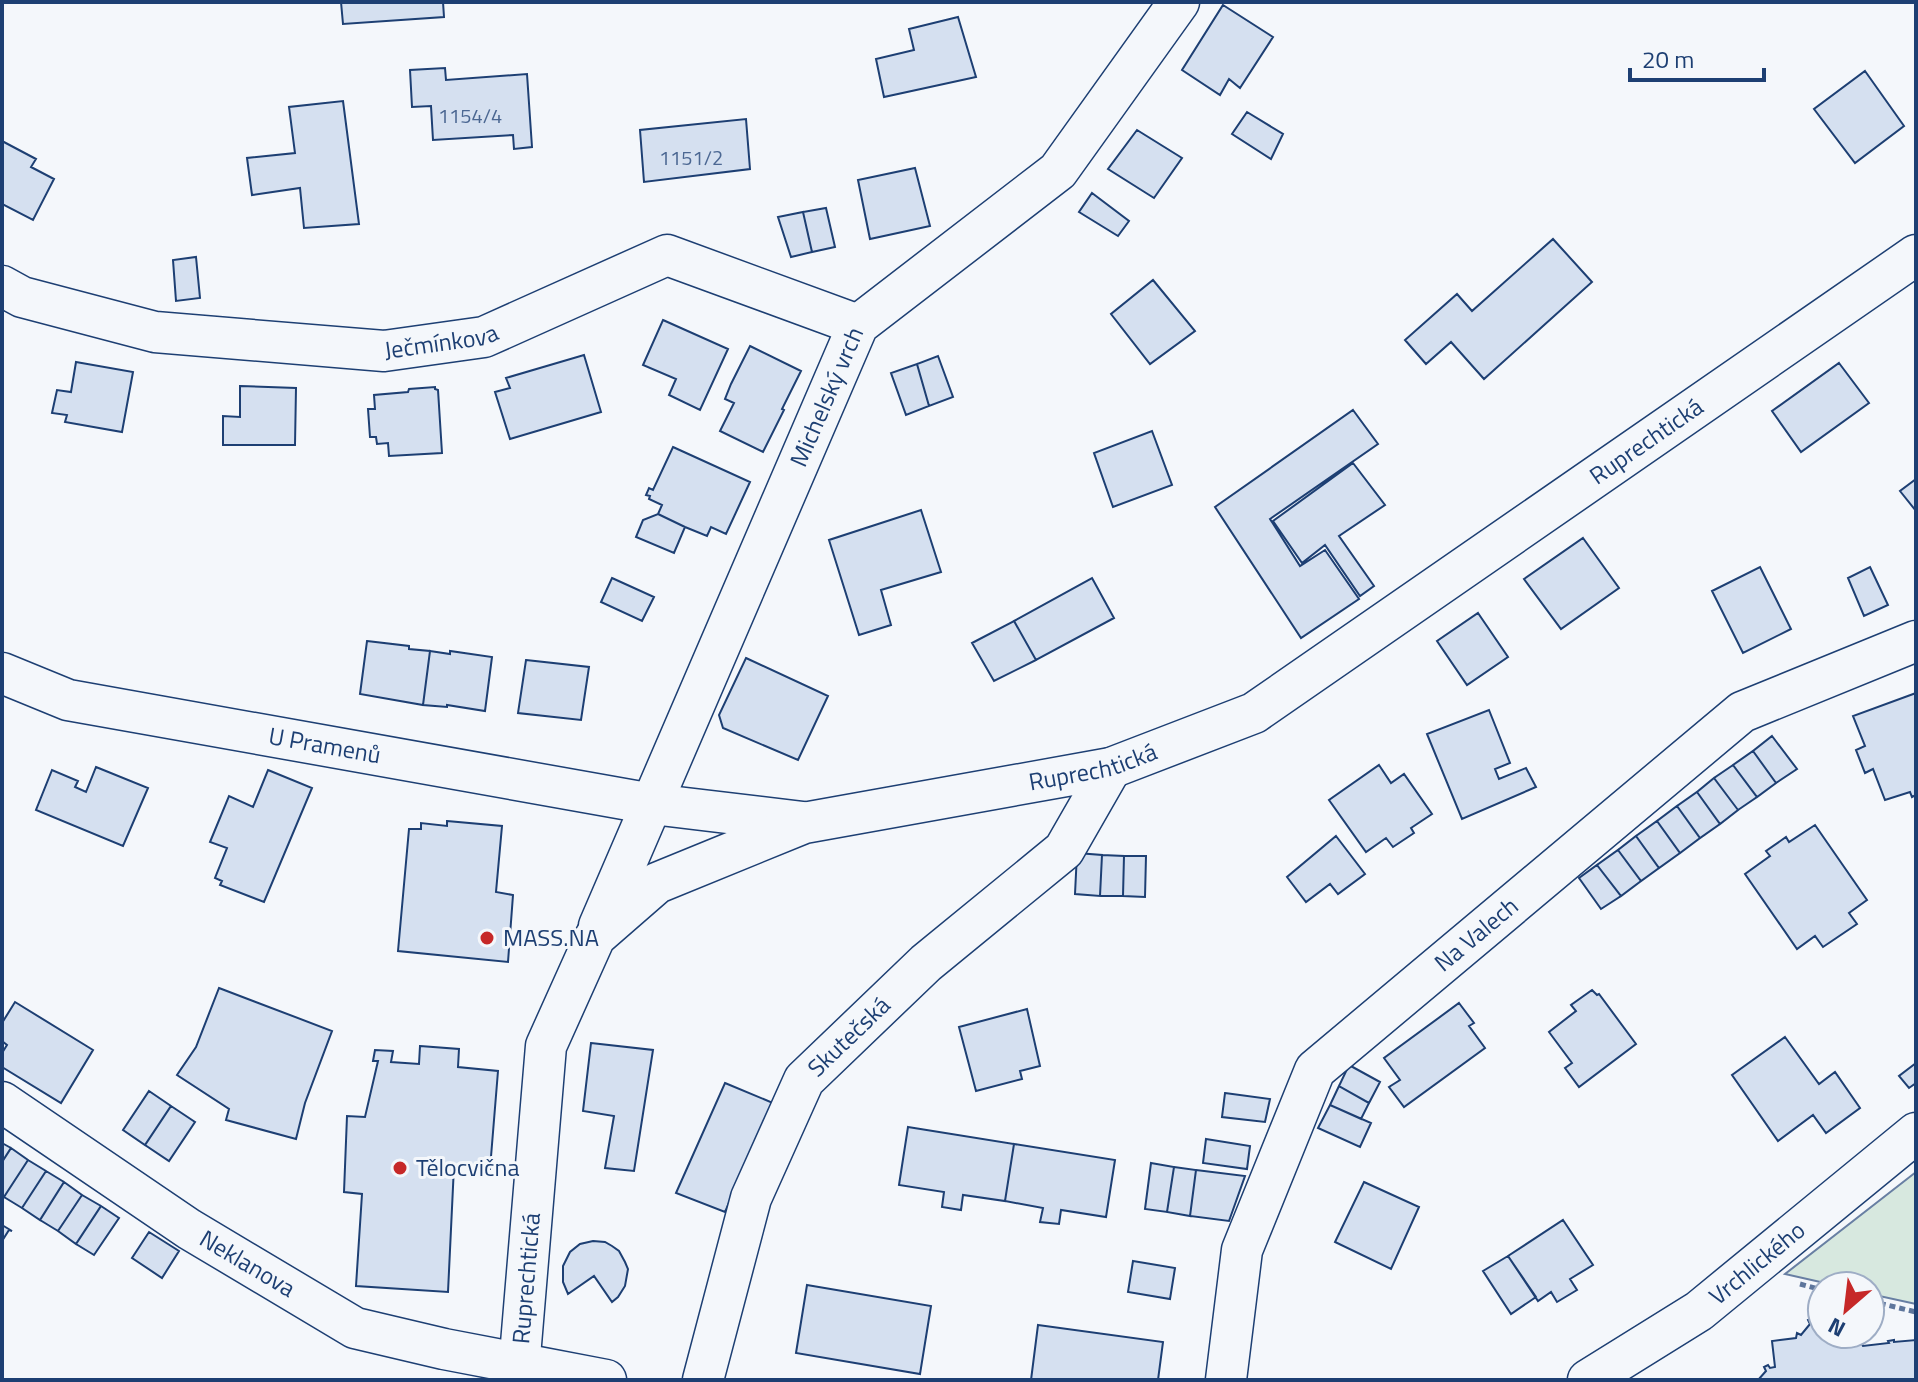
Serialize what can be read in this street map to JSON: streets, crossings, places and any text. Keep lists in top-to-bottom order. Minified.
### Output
{"streets":{"street":["Ječmínkova","Michelský vrch","Ruprechtická","U Pramenů","Na Valech","Skutečská","Neklanova","Vrchlického"]},"crossings":[["Ječmínkova","Michelský vrch"],["Michelský vrch","Ruprechtická"],["Michelský vrch","U Pramenů"],["Ruprechtická","Skutečská"],["Ruprechtická","Neklanova"]],"places":["MASS.NA","Tělocvična"],"house_numbers":["1154/4","1151/2"],"scale_bar":"20 m","north":"bottom left"}
